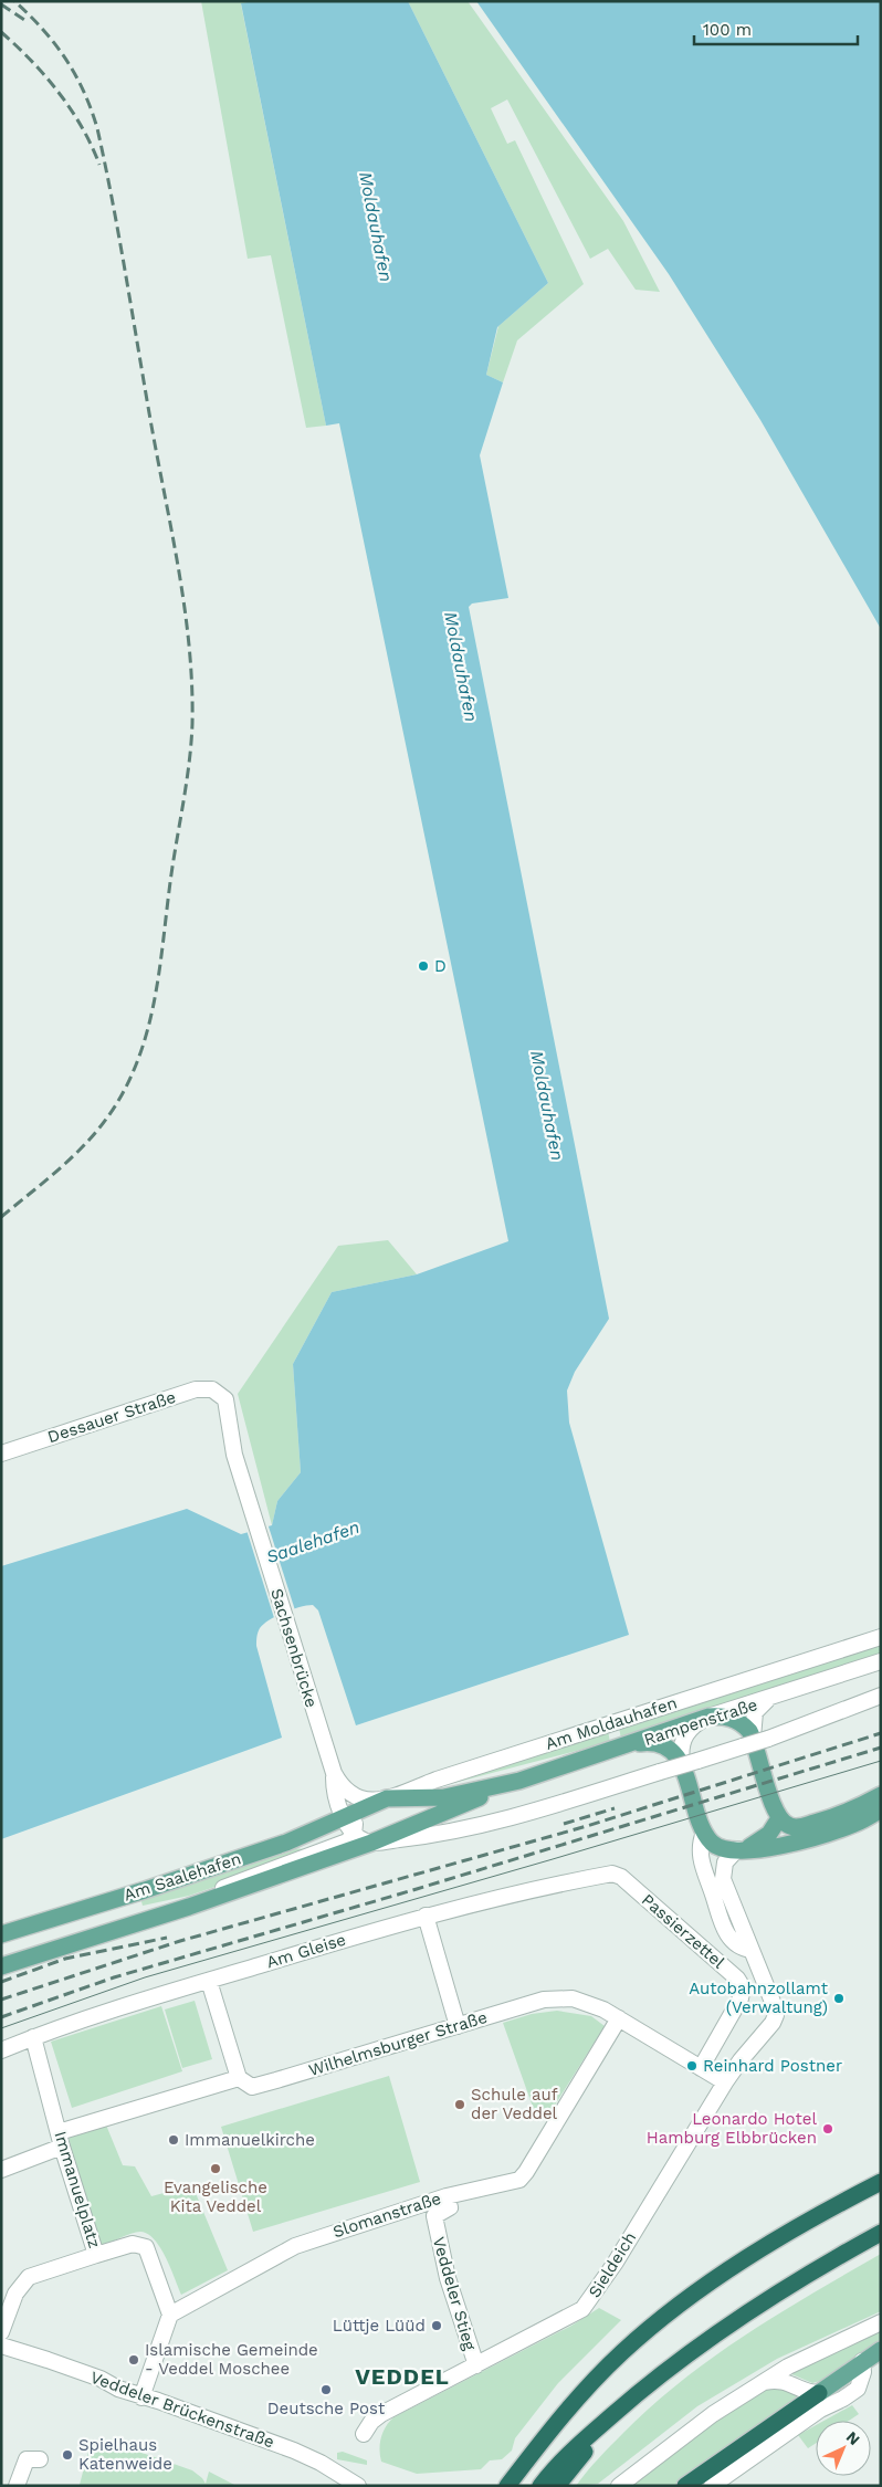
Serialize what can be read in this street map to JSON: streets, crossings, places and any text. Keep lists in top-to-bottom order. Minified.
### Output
{"streets":{"main road":["Rampenstraße","Am Moldauhafen","Am Saalehafen"],"street":["Dessauer Straße","Sachsenbrücke","Passierzettel","Am Gleise","Wilhelmsburger Straße","Immanuelplatz","Slomanstraße","Sieldeich","Veddeler Stieg","Veddeler Brückenstraße"]},"crossings":[["Dessauer Straße","Sachsenbrücke"],["Sachsenbrücke","Am Moldauhafen"],["Sachsenbrücke","Am Saalehafen"],["Rampenstraße","Am Moldauhafen"],["Rampenstraße","Am Saalehafen"],["Am Moldauhafen","Am Saalehafen"],["Passierzettel","Am Gleise"],["Passierzettel","Wilhelmsburger Straße"],["Am Gleise","Immanuelplatz"],["Wilhelmsburger Straße","Immanuelplatz"],["Wilhelmsburger Straße","Slomanstraße"],["Wilhelmsburger Straße","Sieldeich"],["Immanuelplatz","Slomanstraße"],["Slomanstraße","Veddeler Stieg"],["Sieldeich","Veddeler Stieg"]],"districts":["VEDDEL"],"water":["Moldauhafen","Saalehafen"],"places":["D","Autobahnzollamt (Verwaltung)","Reinhard Postner","Schule auf der Veddel","Leonardo Hotel Hamburg Elbbrücken","Immanuelkirche","Evangelische Kita Veddel","Lüttje Lüüd","Islamische Gemeinde - Veddel Moschee","Deutsche Post","Spielhaus Katenweide"],"scale_bar":"100 m","north":"top right"}
